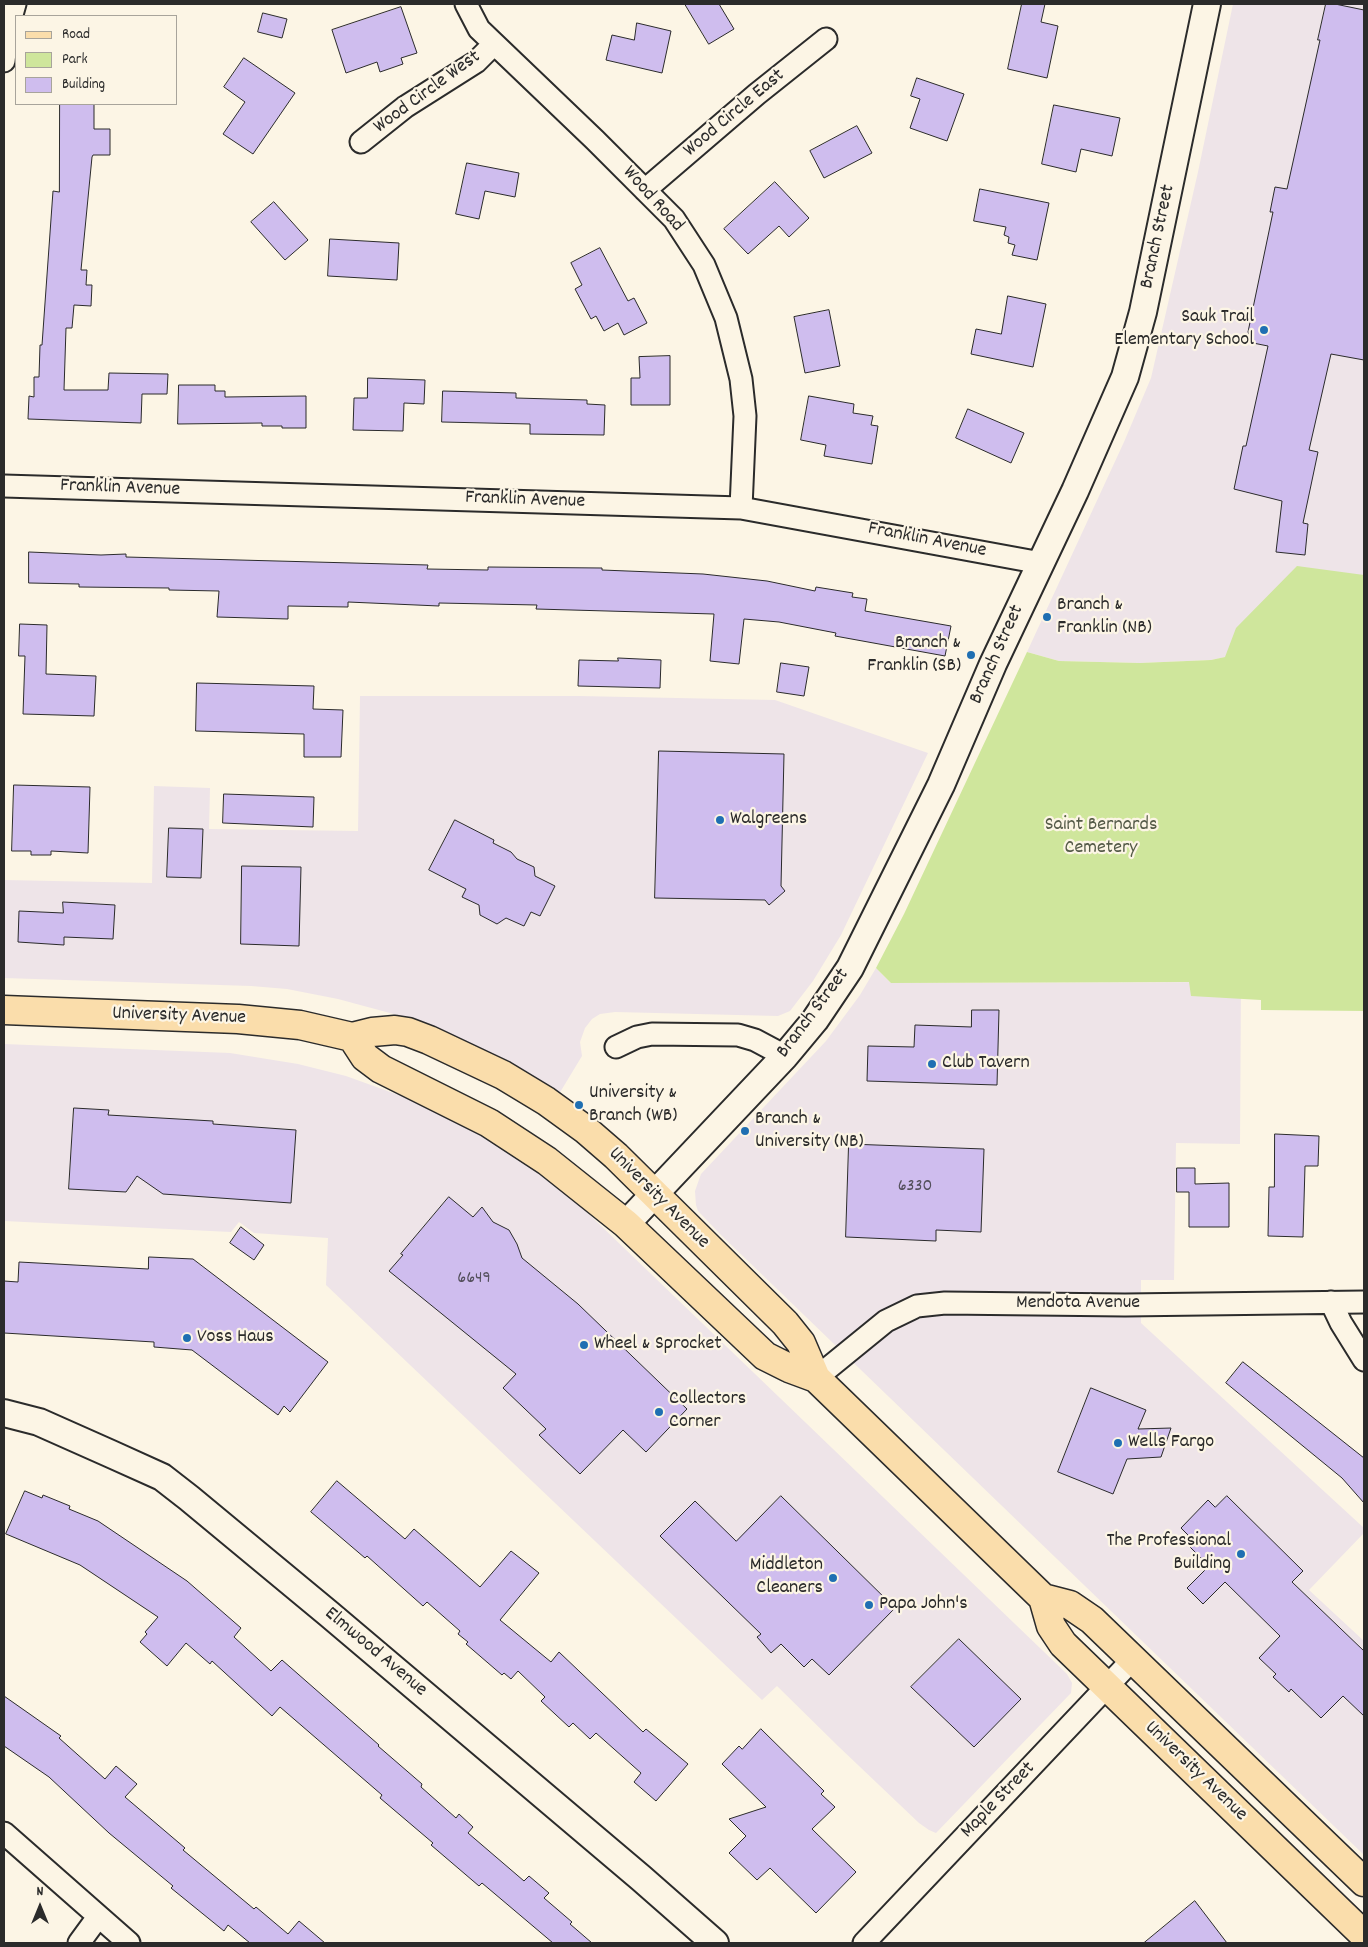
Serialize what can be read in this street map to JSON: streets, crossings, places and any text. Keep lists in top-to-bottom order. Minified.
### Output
{"streets":{"main road":["University Avenue"],"street":["Wood Circle West","Wood Circle East","Wood Road","Branch Street","Franklin Avenue","Mendota Avenue","Elmwood Avenue","Maple Street"]},"crossings":[["Wood Circle West","Wood Road"],["Wood Circle East","Wood Road"],["Wood Road","Franklin Avenue"],["Branch Street","Franklin Avenue"],["Branch Street","University Avenue"],["University Avenue","Mendota Avenue"],["University Avenue","Maple Street"]],"parks":["Saint Bernards Cemetery"],"places":["Sauk Trail Elementary School","Branch & Franklin (NB)","Branch & Franklin (SB)","Walgreens","Club Tavern","University & Branch (WB)","Branch & University (NB)","Voss Haus","Wheel & Sprocket","Collectors Corner","Wells Fargo","The Professional Building","Middleton Cleaners","Papa John's"],"house_numbers":["6330","6649"],"legend":["Road","Park","Building"],"north":"top"}
